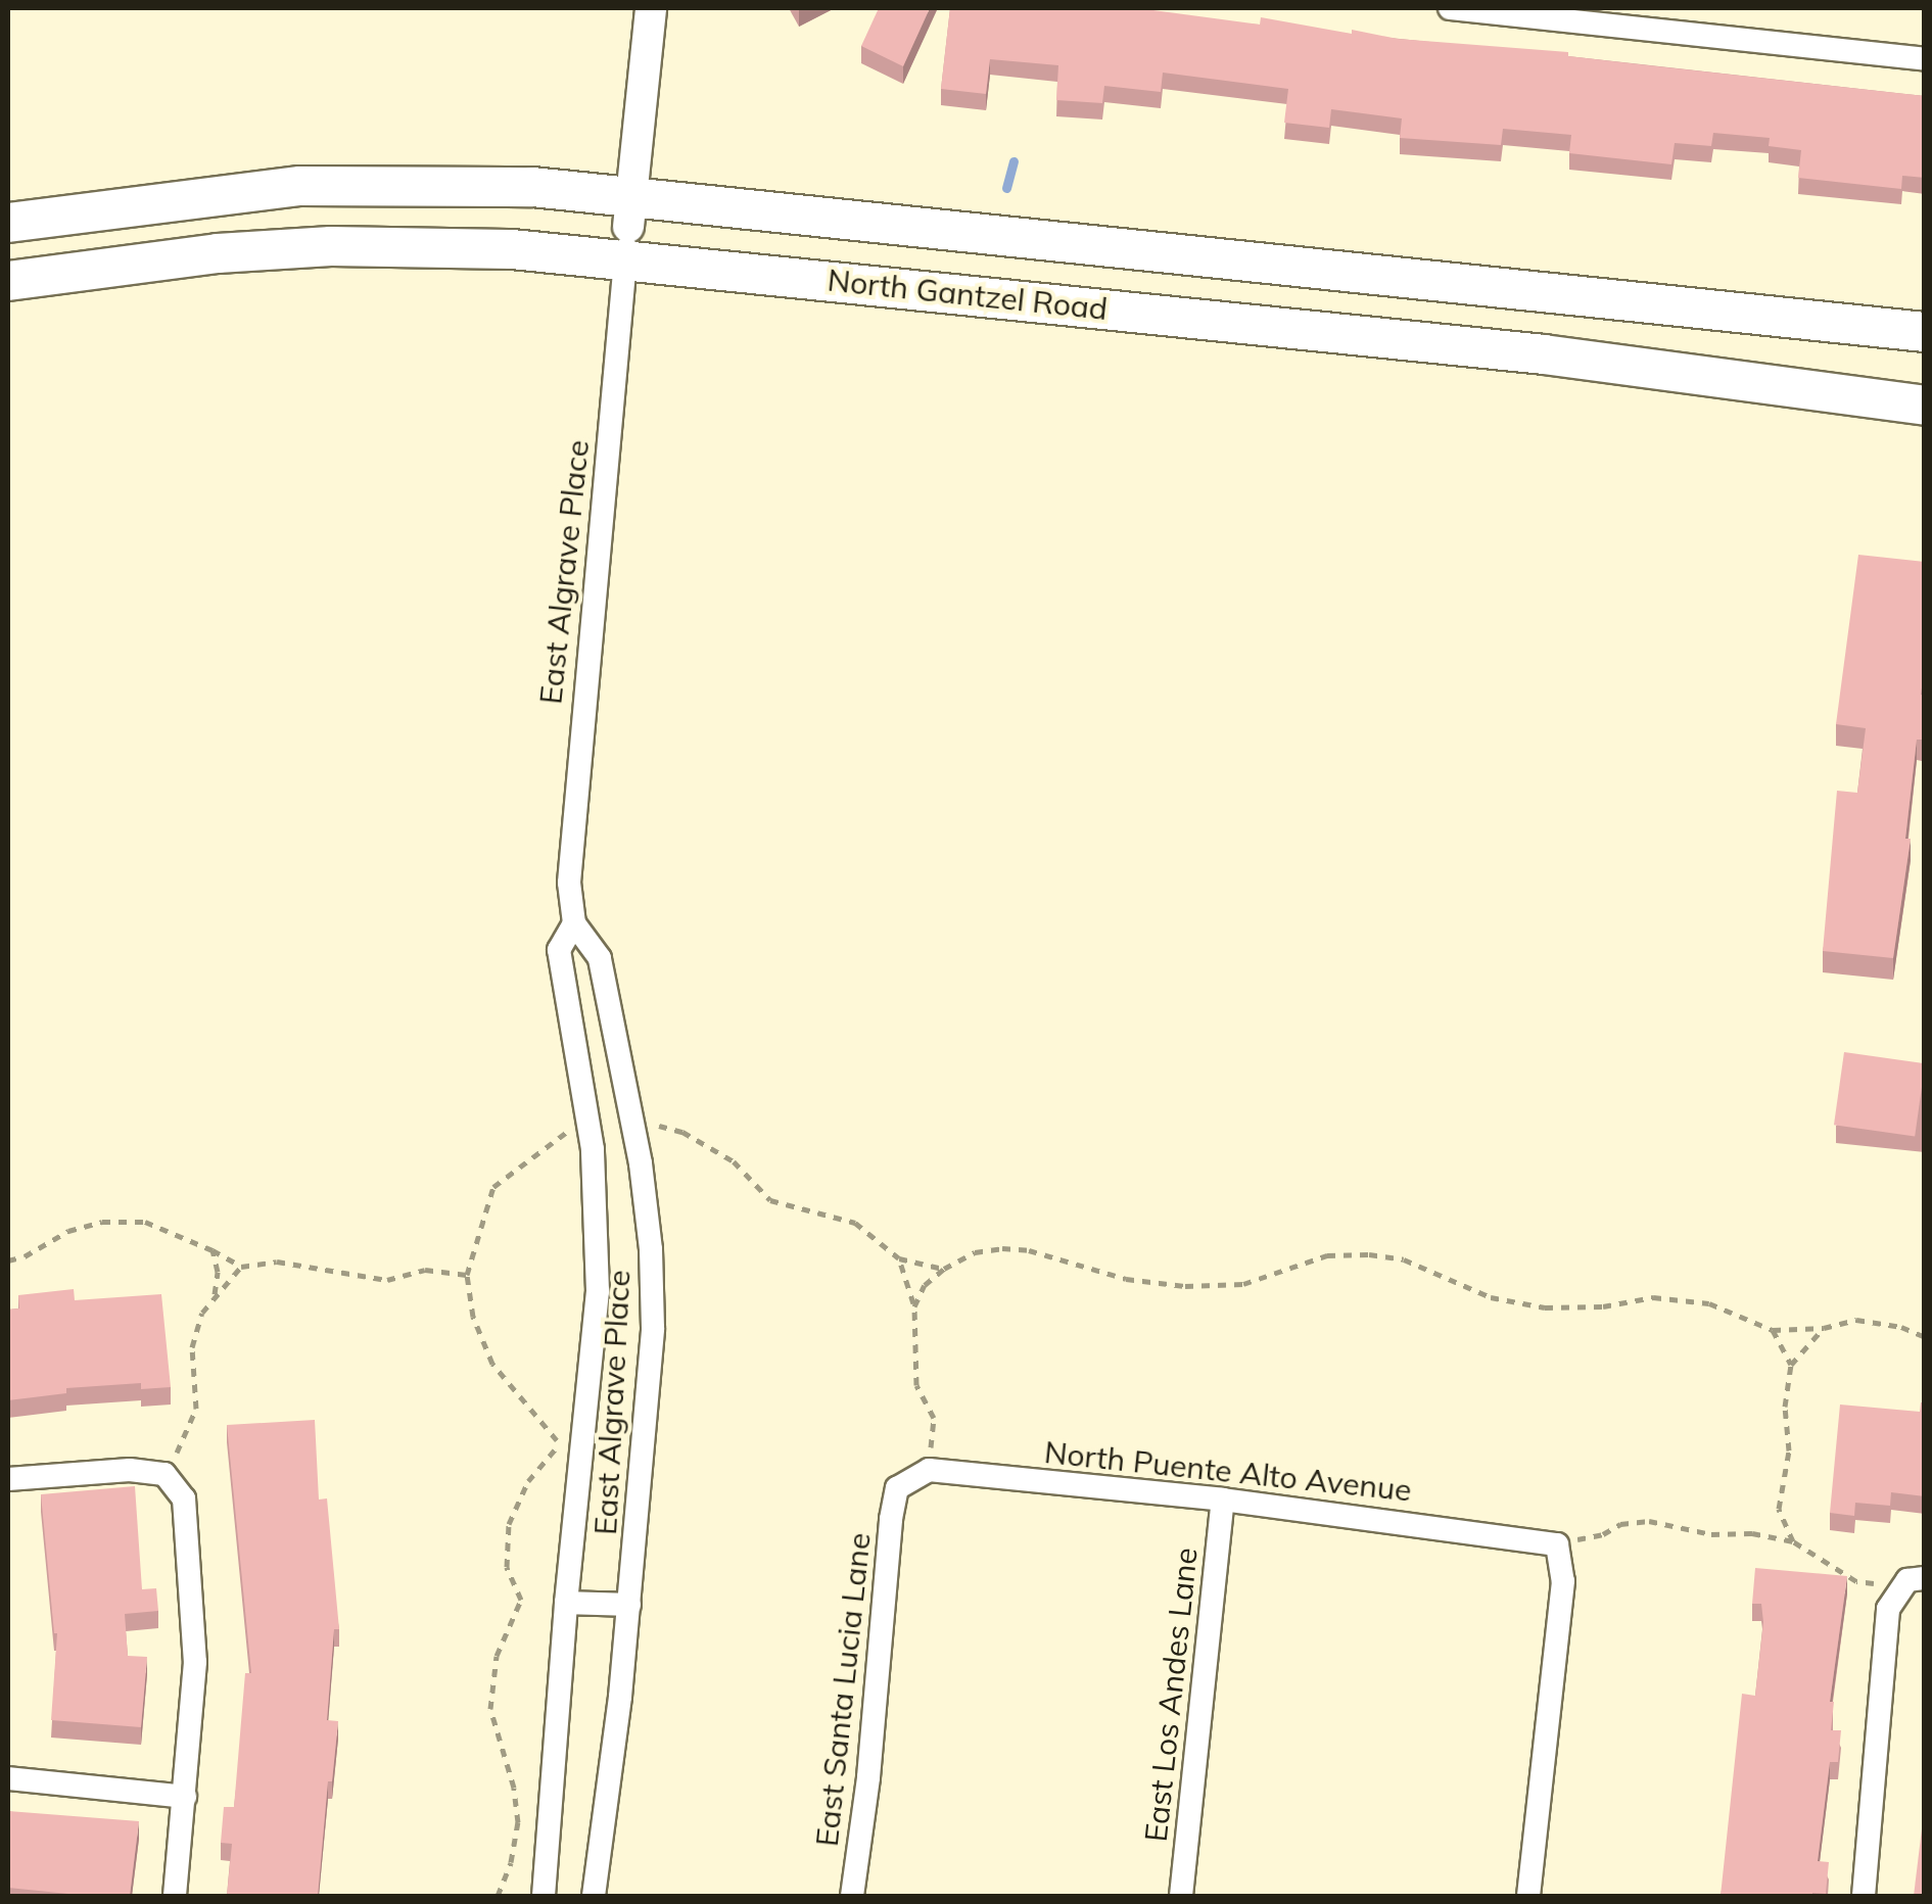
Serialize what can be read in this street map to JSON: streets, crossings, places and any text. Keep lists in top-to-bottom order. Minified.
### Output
{"streets":{"main road":["North Gantzel Road"],"street":["East Algrave Place","North Puente Alto Avenue","East Santa Lucia Lane","East Los Andes Lane"]},"crossings":[["North Gantzel Road","East Algrave Place"],["North Puente Alto Avenue","East Santa Lucia Lane"],["North Puente Alto Avenue","East Los Andes Lane"]]}
